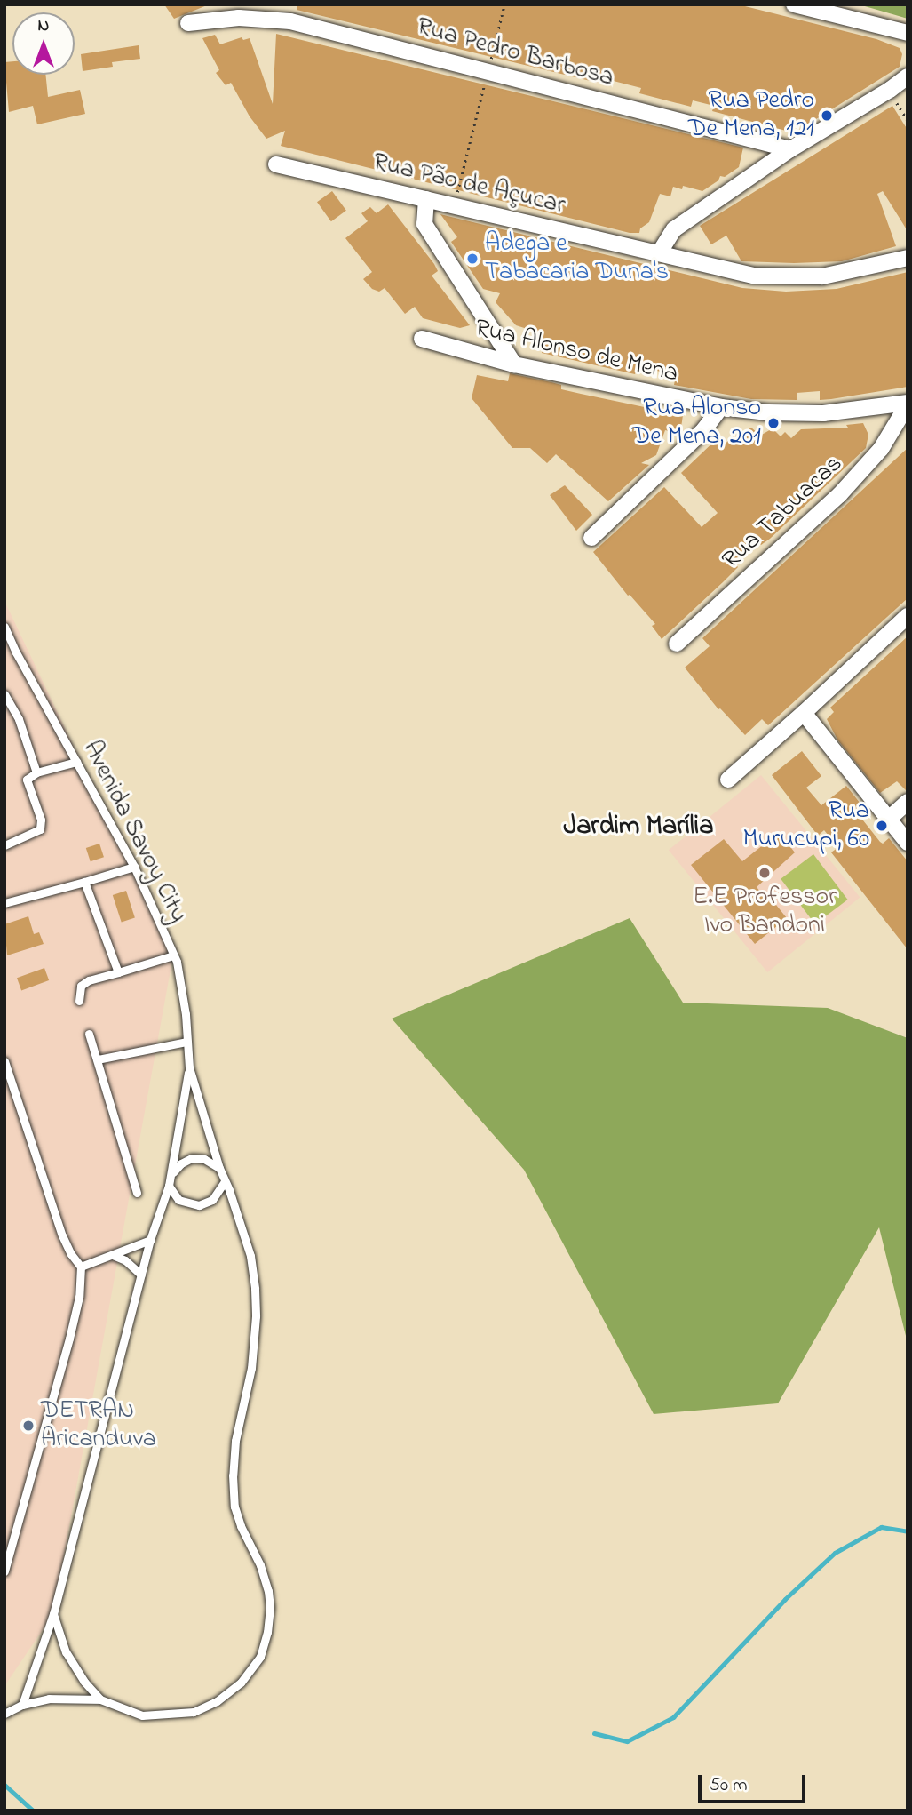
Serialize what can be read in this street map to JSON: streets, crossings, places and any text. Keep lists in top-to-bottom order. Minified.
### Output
{"streets":{"street":["Rua Pedro Barbosa","Rua Pão de Açucar","Rua Alonso de Mena","Rua Tabuacas"],"lane":["Avenida Savoy City"]},"crossings":[["Rua Alonso de Mena","Rua Tabuacas"]],"districts":["Jardim Marília"],"places":["Rua Pedro De Mena, 121","Adega e Tabacaria Duna's","Rua Alonso De Mena, 201","Rua Murucupi, 60","E.E Professor Ivo Bandoni","DETRAN Aricanduva"],"scale_bar":"50 m","north":"top"}
